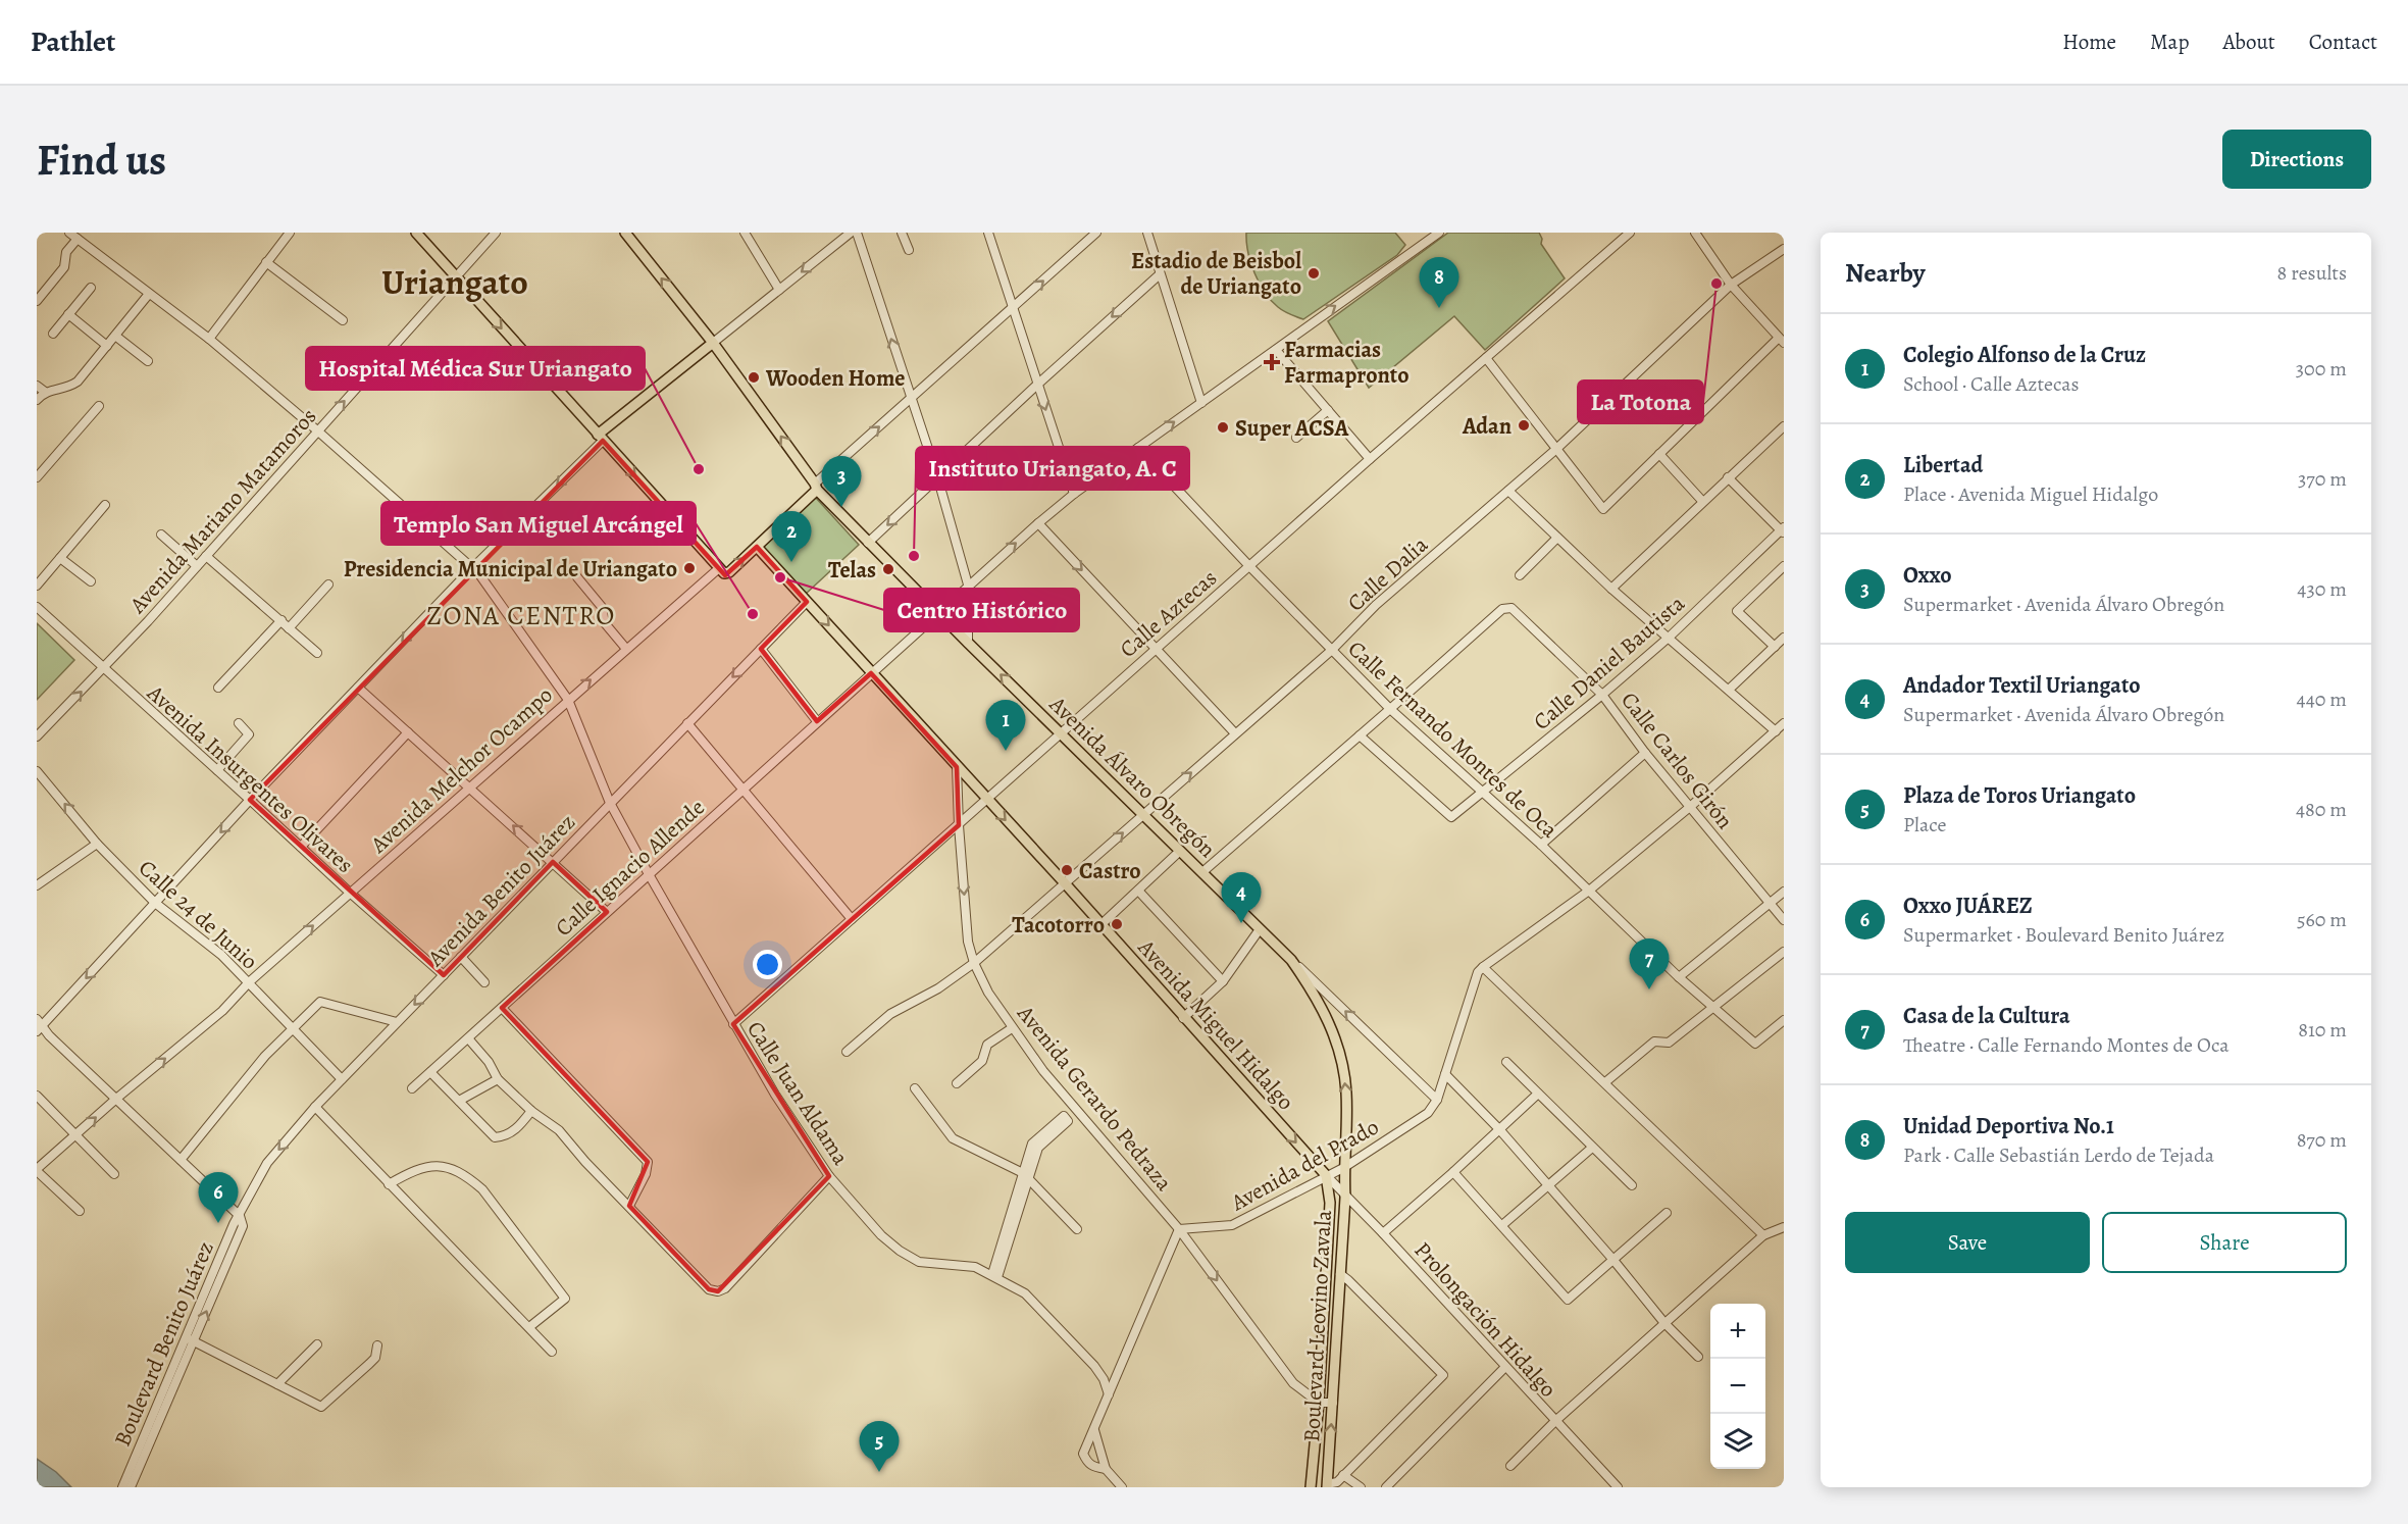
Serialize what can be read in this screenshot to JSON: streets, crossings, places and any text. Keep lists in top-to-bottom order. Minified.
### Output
{"streets":{"main road":["Avenida Álvaro Obregón","Avenida Miguel Hidalgo","Boulevard Leovino Zavala"],"street":["Avenida Mariano Matamoros","Calle Dalia","Calle Aztecas","Calle Daniel Bautista","Calle Fernando Montes de Oca","Calle Carlos Girón","Avenida Melchor Ocampo","Avenida Insurgentes Olivares","Calle Ignacio Allende","Avenida Benito Juárez","Calle 24 de Junio","Calle Juan Aldama","Avenida Gerardo Pedraza","Avenida del Prado","Prolongación Hidalgo","Boulevard Benito Juárez"]},"crossings":[["Avenida Mariano Matamoros","Avenida Insurgentes Olivares"],["Avenida Mariano Matamoros","Calle Juan Aldama"],["Calle Dalia","Calle Fernando Montes de Oca"],["Calle Dalia","Avenida Álvaro Obregón"],["Calle Dalia","Avenida Miguel Hidalgo"],["Calle Dalia","Avenida Gerardo Pedraza"],["Calle Aztecas","Calle Fernando Montes de Oca"],["Calle Aztecas","Avenida Álvaro Obregón"],["Calle Aztecas","Avenida Miguel Hidalgo"],["Calle Aztecas","Calle Juan Aldama"],["Calle Aztecas","Avenida Gerardo Pedraza"],["Calle Daniel Bautista","Calle Fernando Montes de Oca"],["Calle Daniel Bautista","Calle Carlos Girón"],["Calle Fernando Montes de Oca","Calle Carlos Girón"],["Calle Fernando Montes de Oca","Calle Ignacio Allende"],["Avenida Melchor Ocampo","Avenida Insurgentes Olivares"],["Avenida Melchor Ocampo","Calle 24 de Junio"],["Avenida Melchor Ocampo","Calle Juan Aldama"],["Avenida Álvaro Obregón","Calle Ignacio Allende"],["Avenida Álvaro Obregón","Avenida del Prado"],["Avenida Álvaro Obregón","Boulevard Leovino Zavala"],["Avenida Insurgentes Olivares","Avenida Benito Juárez"],["Calle Ignacio Allende","Avenida Miguel Hidalgo"],["Calle Ignacio Allende","Calle Juan Aldama"],["Avenida Benito Juárez","Calle 24 de Junio"],["Avenida Benito Juárez","Avenida Miguel Hidalgo"],["Avenida Benito Juárez","Calle Juan Aldama"],["Avenida Benito Juárez","Boulevard Benito Juárez"],["Avenida Miguel Hidalgo","Avenida Gerardo Pedraza"],["Avenida Miguel Hidalgo","Avenida del Prado"],["Avenida Miguel Hidalgo","Prolongación Hidalgo"],["Avenida Miguel Hidalgo","Boulevard Leovino Zavala"],["Avenida Gerardo Pedraza","Avenida del Prado"],["Avenida Gerardo Pedraza","Boulevard Leovino Zavala"],["Avenida del Prado","Prolongación Hidalgo"],["Avenida del Prado","Boulevard Leovino Zavala"],["Prolongación Hidalgo","Boulevard Leovino Zavala"]],"one_way":["Avenida Mariano Matamoros","Avenida Melchor Ocampo","Avenida Álvaro Obregón","Avenida Benito Juárez","Avenida Miguel Hidalgo","Avenida Gerardo Pedraza"],"districts":["Uriangato","ZONA CENTRO"],"places":{"other":["Estadio de Beisbol de Uriangato","La Totona","Wooden Home","Adan","Super ACSA","Hospital Médica Sur Uriangato","Instituto Uriangato, A. C","Presidencia Municipal de Uriangato","Telas","Centro Histórico","Templo San Miguel Arcángel","Castro","Tacotorro"],"health":["Farmacias Farmapronto"]},"page":{"header":"Pathlet","nav":["Home","Map","About","Contact"],"buttons":["Directions",["Save","Share"]],"title":"Find us","heading":["Nearby","8 results"],"pins":["8","3","2","1","4","7","6","5"],"list":[{"mark":"1","name":"Colegio Alfonso de la Cruz","note":"School · Calle Aztecas","value":"300 m"},{"mark":"2","name":"Libertad","note":"Place · Avenida Miguel Hidalgo","value":"370 m"},{"mark":"3","name":"Oxxo","note":"Supermarket · Avenida Álvaro Obregón","value":"430 m"},{"mark":"4","name":"Andador Textil Uriangato","note":"Supermarket · Avenida Álvaro Obregón","value":"440 m"},{"mark":"5","name":"Plaza de Toros Uriangato","note":"Place","value":"480 m"},{"mark":"6","name":"Oxxo JUÁREZ","note":"Supermarket · Boulevard Benito Juárez","value":"560 m"},{"mark":"7","name":"Casa de la Cultura","note":"Theatre · Calle Fernando Montes de Oca","value":"810 m"},{"mark":"8","name":"Unidad Deportiva No.1","note":"Park · Calle Sebastián Lerdo de Tejada","value":"870 m"}],"map_buttons":["+","−"]}}
